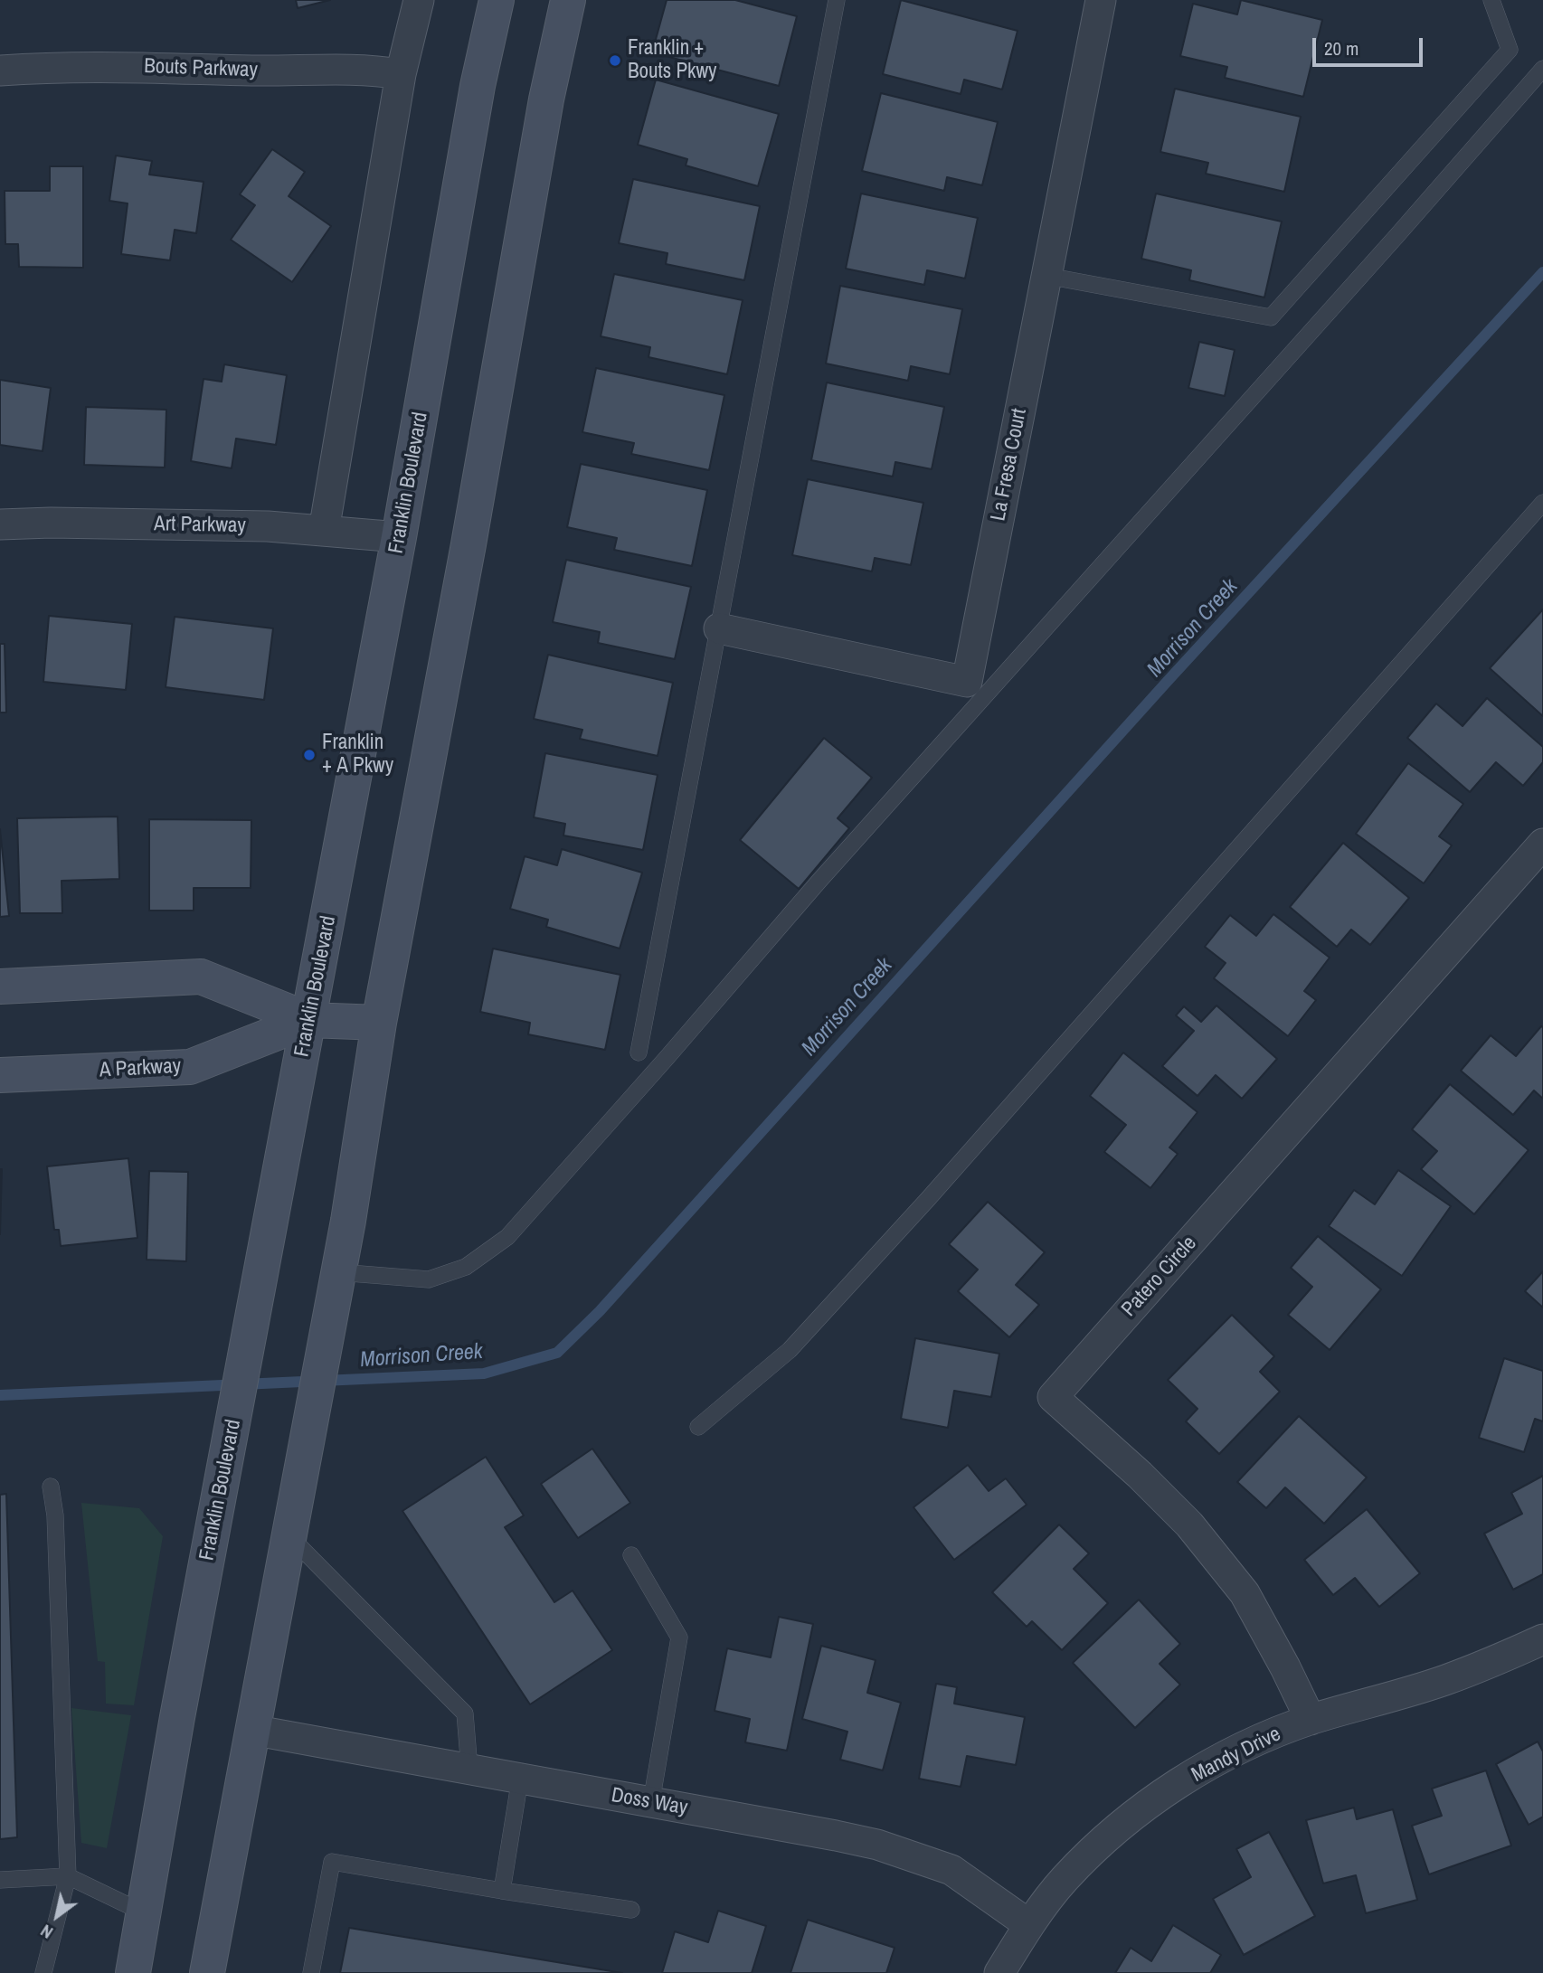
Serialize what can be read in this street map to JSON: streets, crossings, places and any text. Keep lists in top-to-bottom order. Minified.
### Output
{"streets":{"main road":["Franklin Boulevard","A Parkway"],"street":["Bouts Parkway","La Fresa Court","Art Parkway","Patero Circle","Mandy Drive","Doss Way"]},"crossings":[["Franklin Boulevard","Art Parkway"],["Franklin Boulevard","A Parkway"],["Patero Circle","Mandy Drive"],["Mandy Drive","Doss Way"]],"water":["Morrison Creek"],"places":["Franklin + Bouts Pkwy","Franklin + A Pkwy"],"scale_bar":"20 m","north":"bottom left"}
